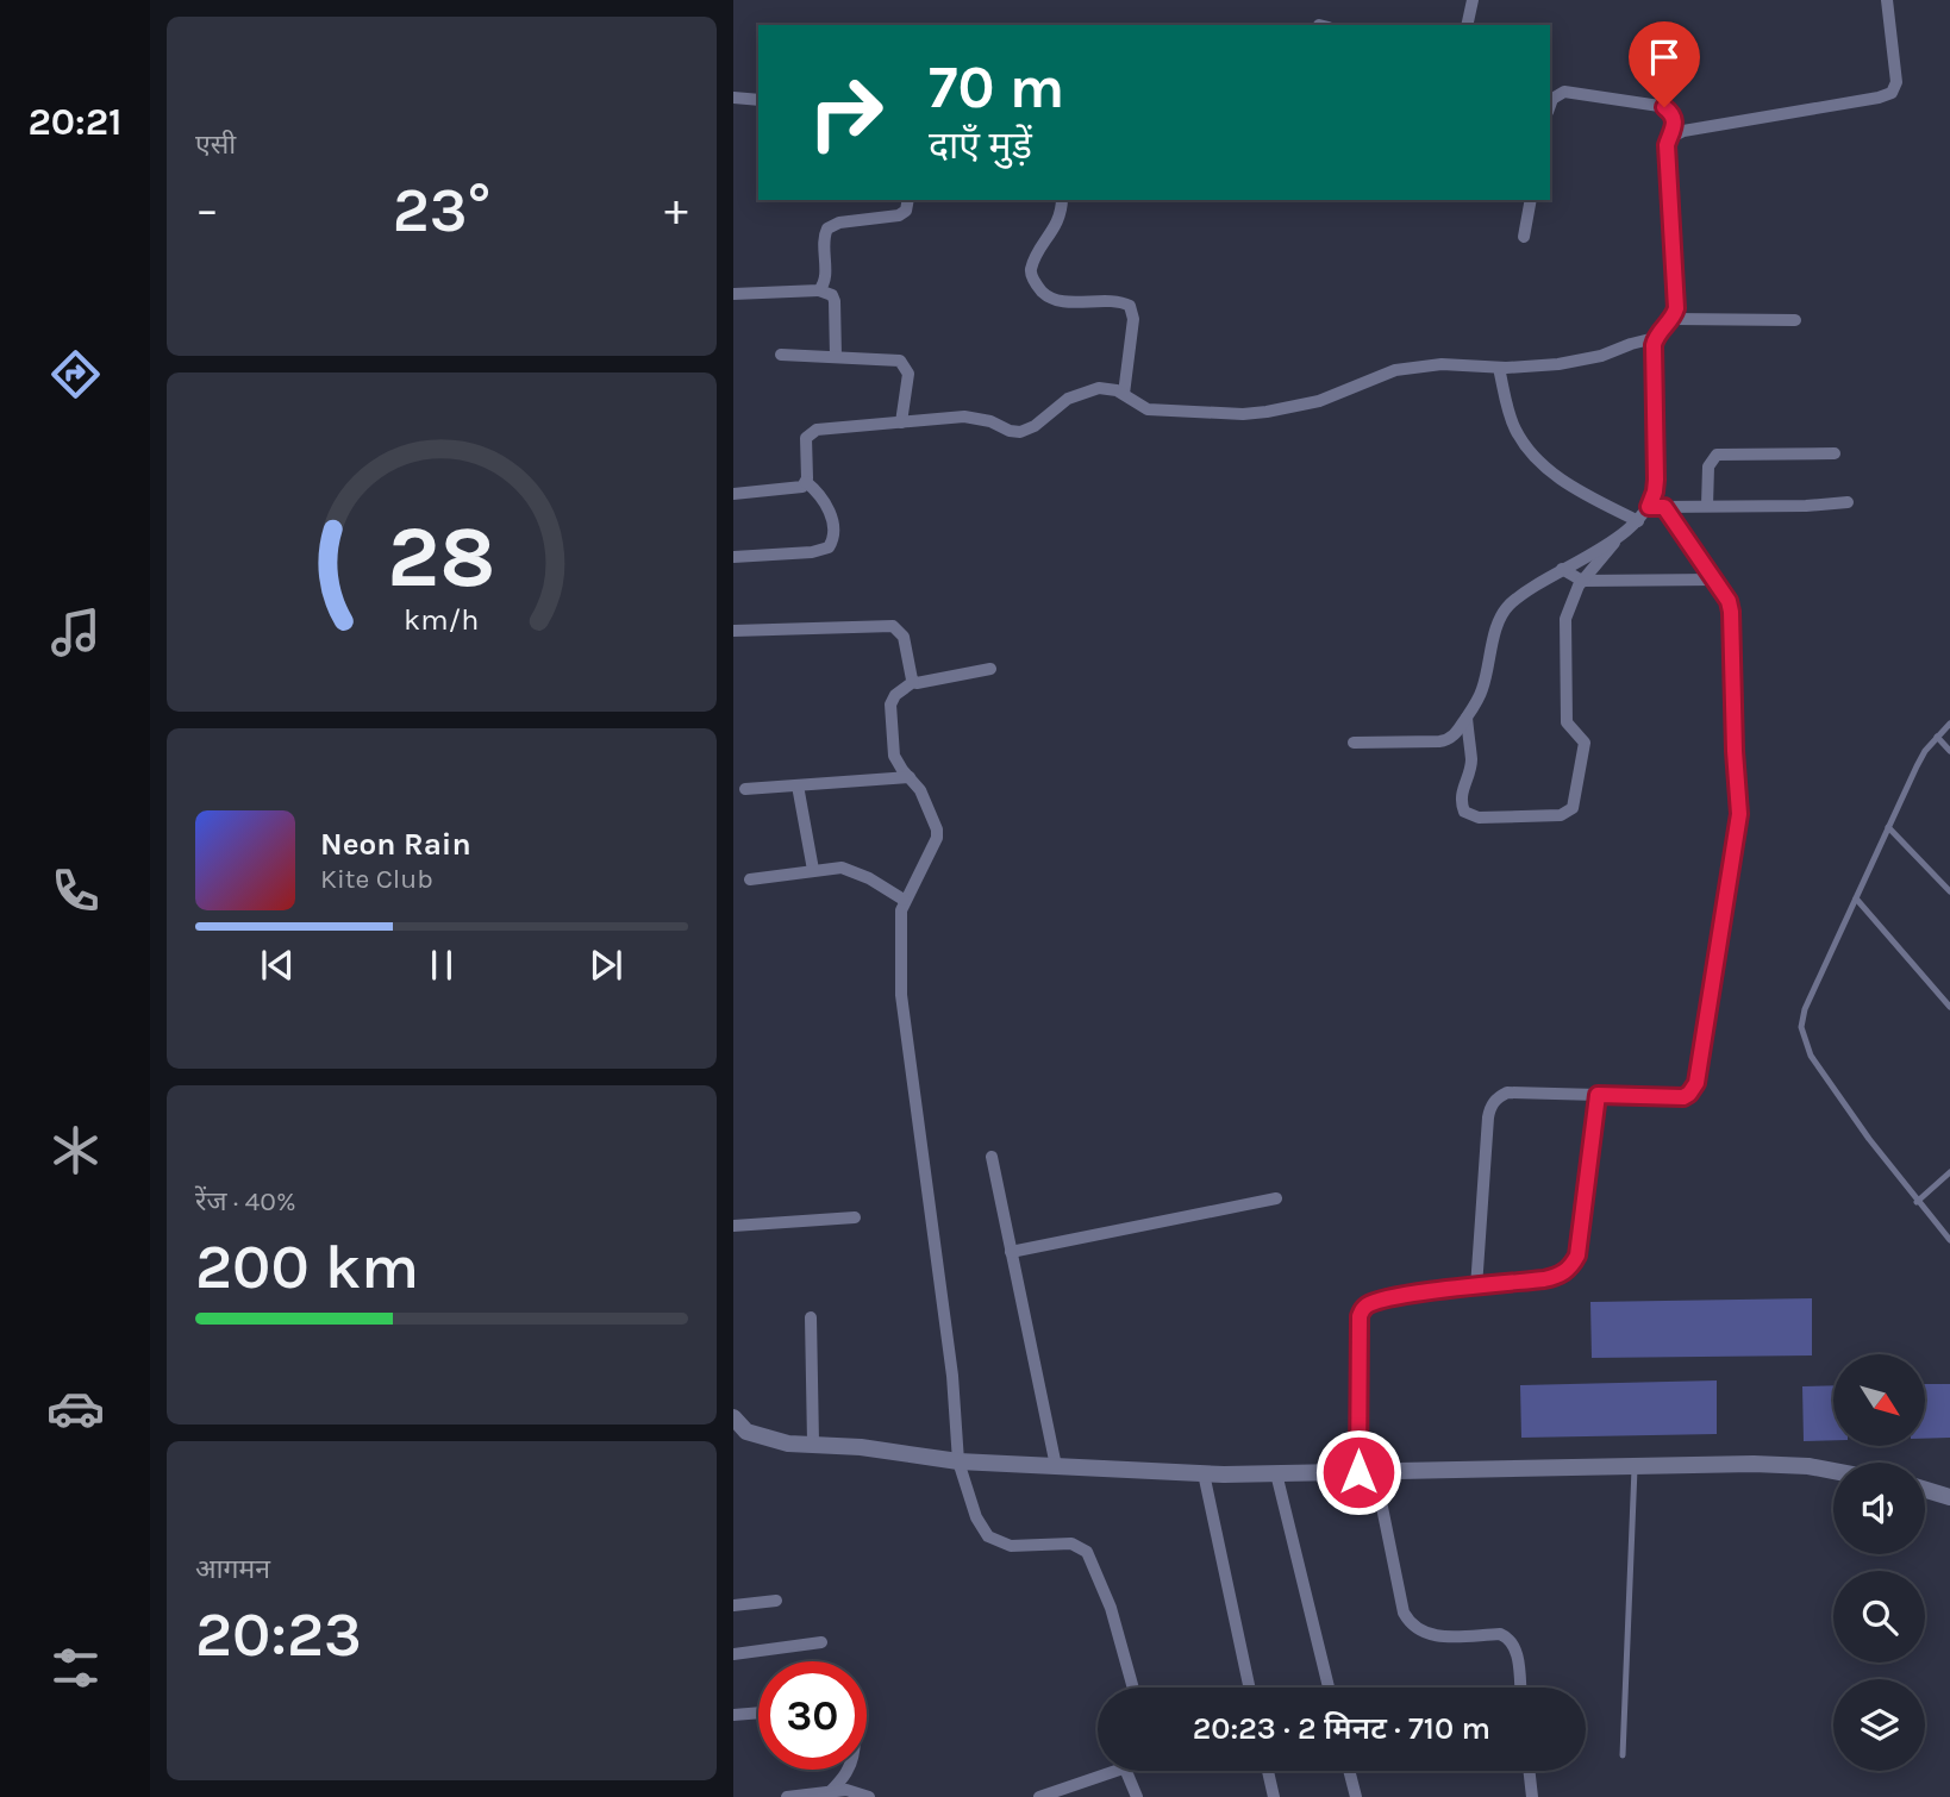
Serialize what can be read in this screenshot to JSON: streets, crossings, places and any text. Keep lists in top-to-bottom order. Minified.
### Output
{"north":"bottom right","page":{"tabs":"20:21","tile":["एसी",["रेंज · 40%","200 km"],["आगमन","20:23"]],"turn":["70 m","दाएँ मुड़ें"],"heat":["−","23°","+"],"song":["Neon Rain","Kite Club"],"limit":"30","trip":"20:23 · 2 मिनट · 710 m","gauge":["28","km/h"]}}
